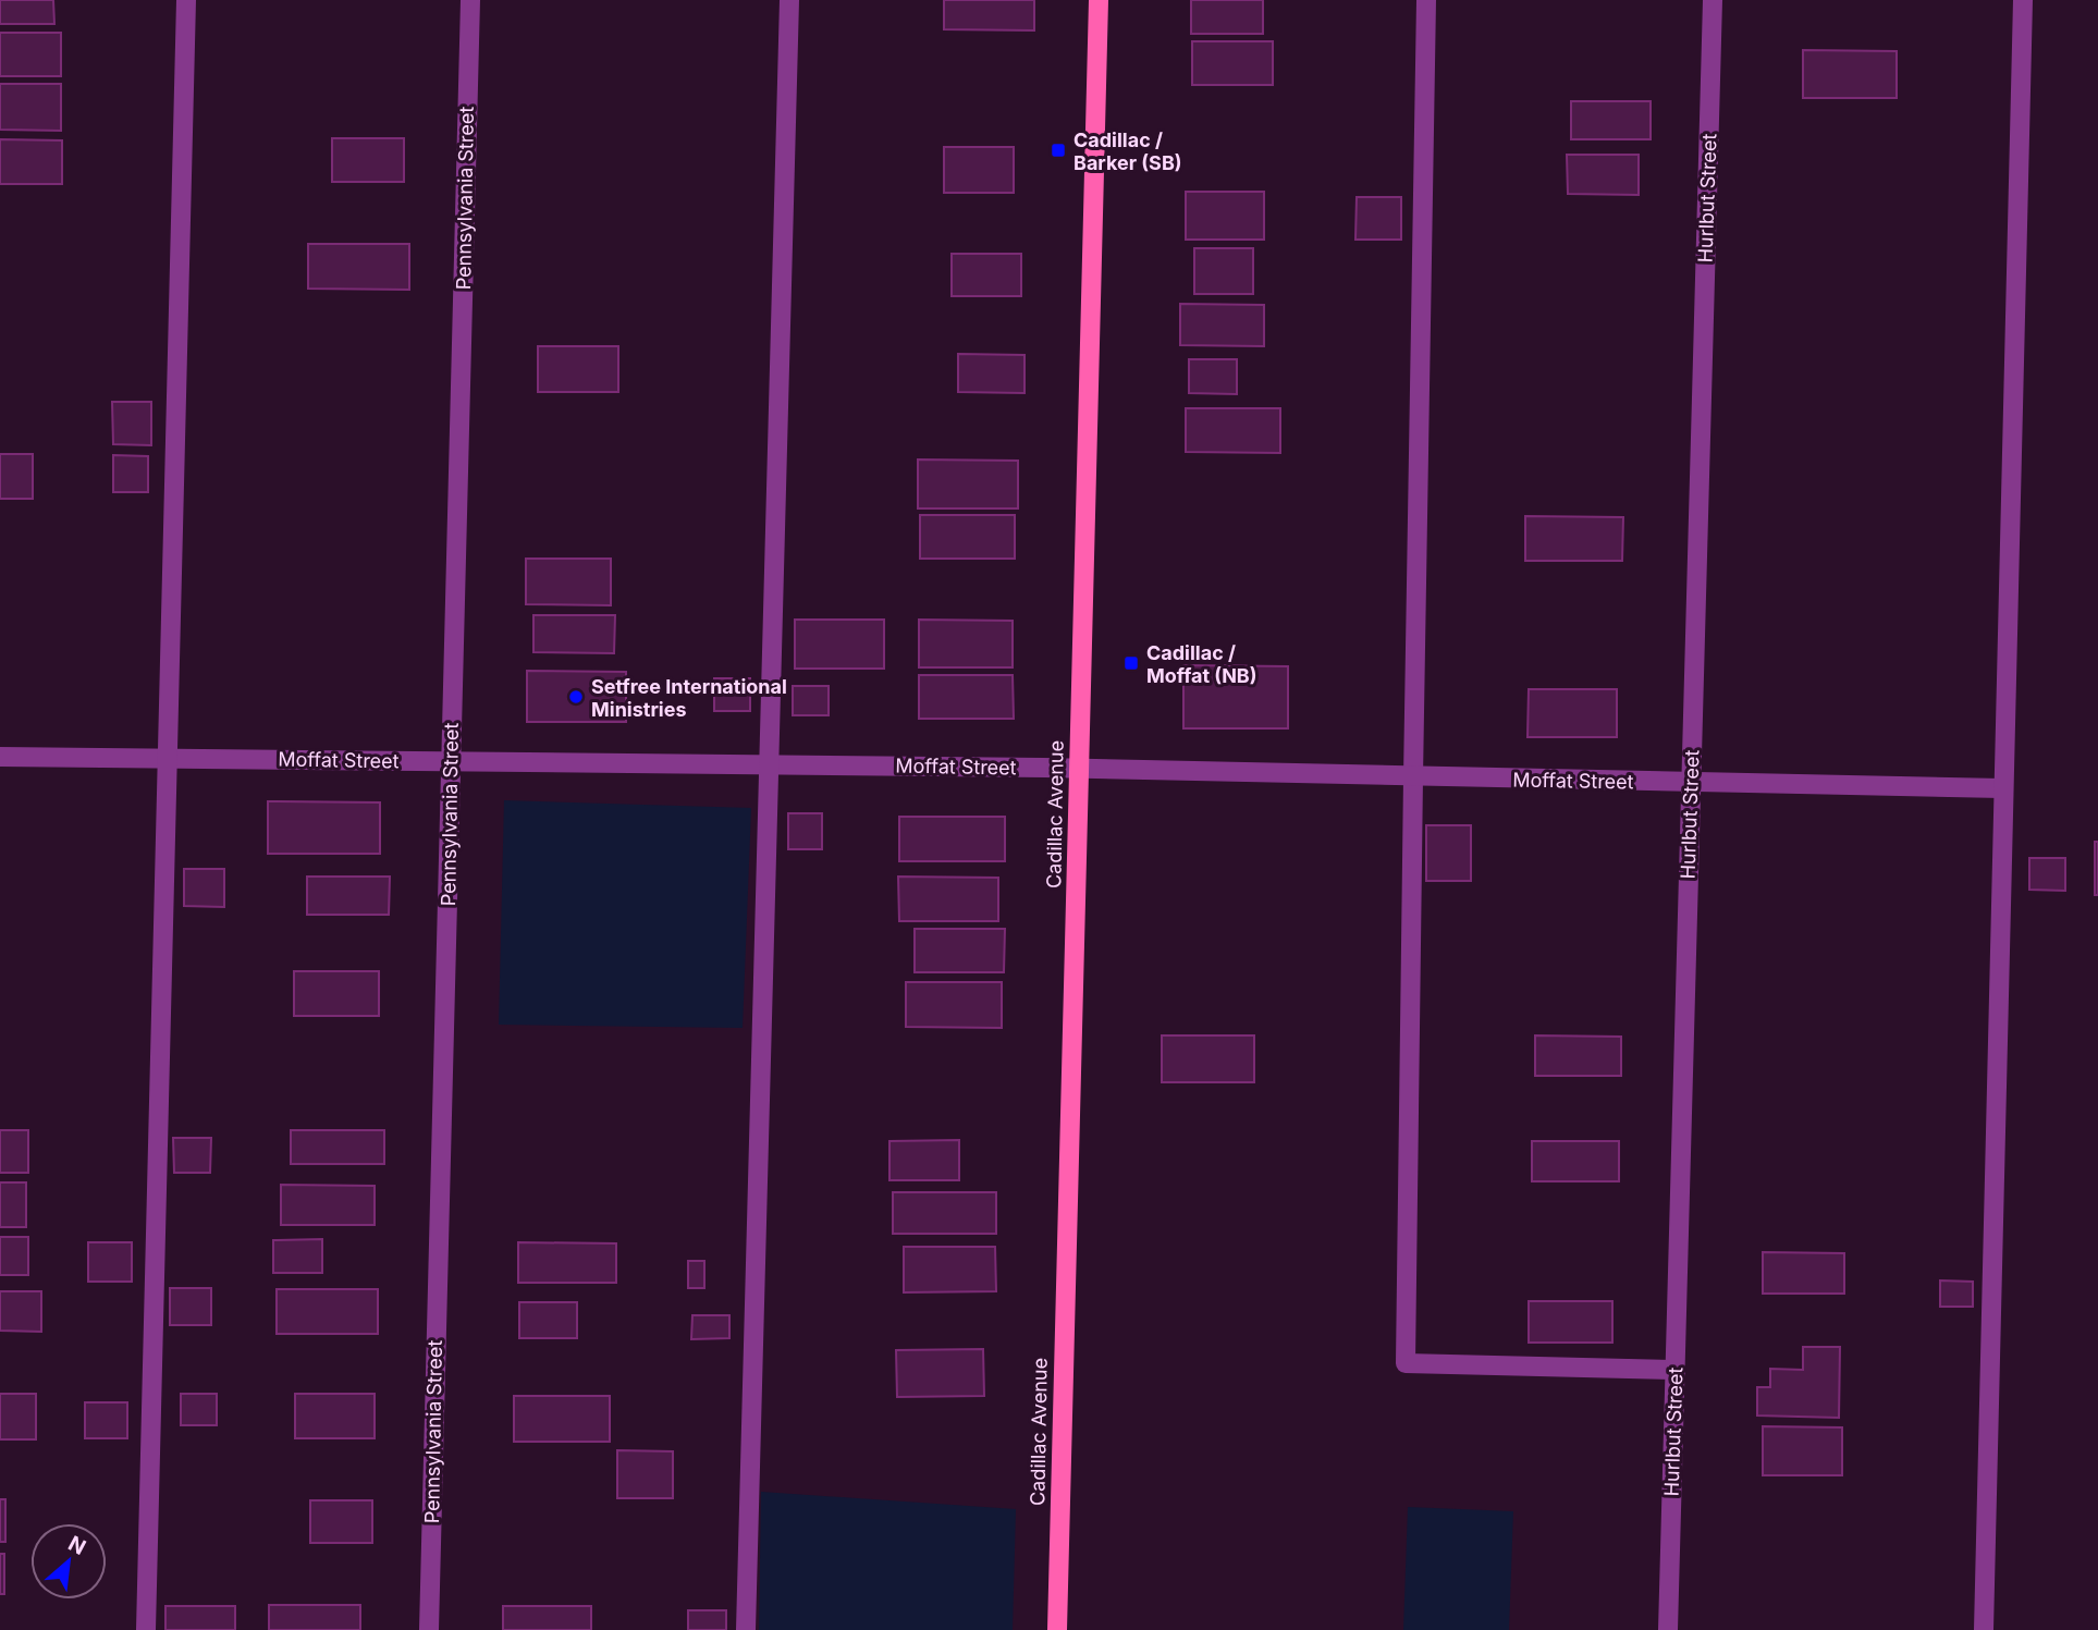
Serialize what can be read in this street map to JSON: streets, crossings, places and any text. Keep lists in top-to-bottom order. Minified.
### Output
{"streets":{"main road":["Cadillac Avenue"],"street":["Pennsylvania Street","Hurlbut Street","Moffat Street"]},"crossings":[["Pennsylvania Street","Moffat Street"],["Hurlbut Street","Moffat Street"],["Moffat Street","Cadillac Avenue"]],"places":{"transit":["Cadillac / Barker (SB)","Cadillac / Moffat (NB)"],"other":["Setfree International Ministries"]},"north":"top right"}
